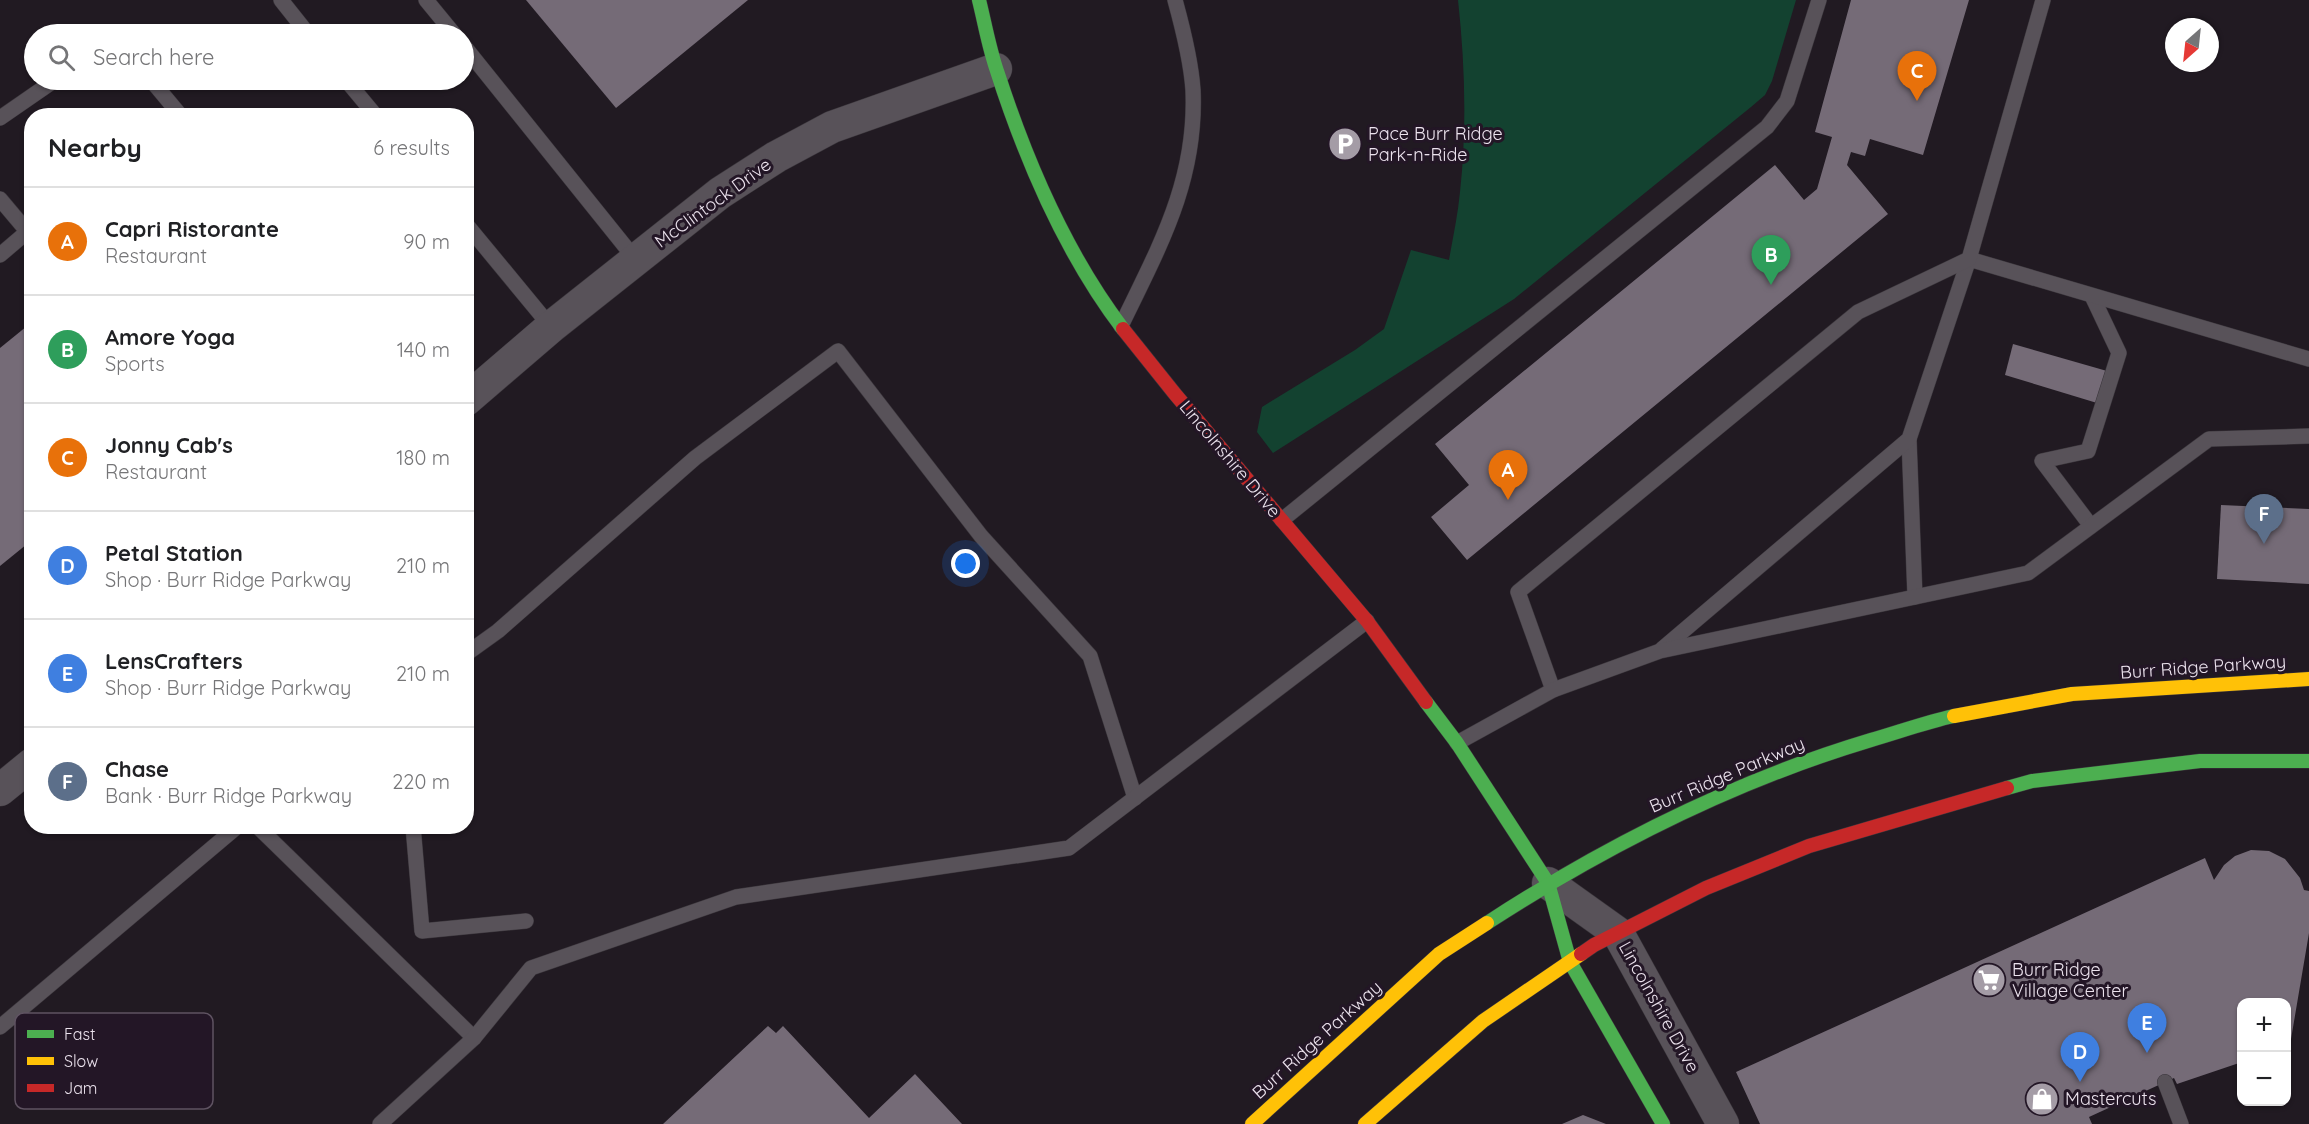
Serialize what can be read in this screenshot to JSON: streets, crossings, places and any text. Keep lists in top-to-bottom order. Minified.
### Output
{"streets":{"street":["McClintock Drive","Lincolnshire Drive","Burr Ridge Parkway"]},"crossings":[["McClintock Drive","Lincolnshire Drive"],["Lincolnshire Drive","Burr Ridge Parkway"]],"places":{"parking":["Pace Burr Ridge Park-n-Ride"],"supermarket":["Burr Ridge Village Center"],"shop":["Mastercuts"]},"legend":["Fast","Slow","Jam"],"north":"bottom left","page":{"search":"Search here","pins":["C","B","A","F","E","D"],"heading":["Nearby","6 results"],"list":[{"mark":"A","name":"Capri Ristorante","note":"Restaurant","value":"90 m"},{"mark":"B","name":"Amore Yoga","note":"Sports","value":"140 m"},{"mark":"C","name":"Jonny Cab's","note":"Restaurant","value":"180 m"},{"mark":"D","name":"Petal Station","note":"Shop · Burr Ridge Parkway","value":"210 m"},{"mark":"E","name":"LensCrafters","note":"Shop · Burr Ridge Parkway","value":"210 m"},{"mark":"F","name":"Chase","note":"Bank · Burr Ridge Parkway","value":"220 m"}],"map_buttons":["+","−"]}}
